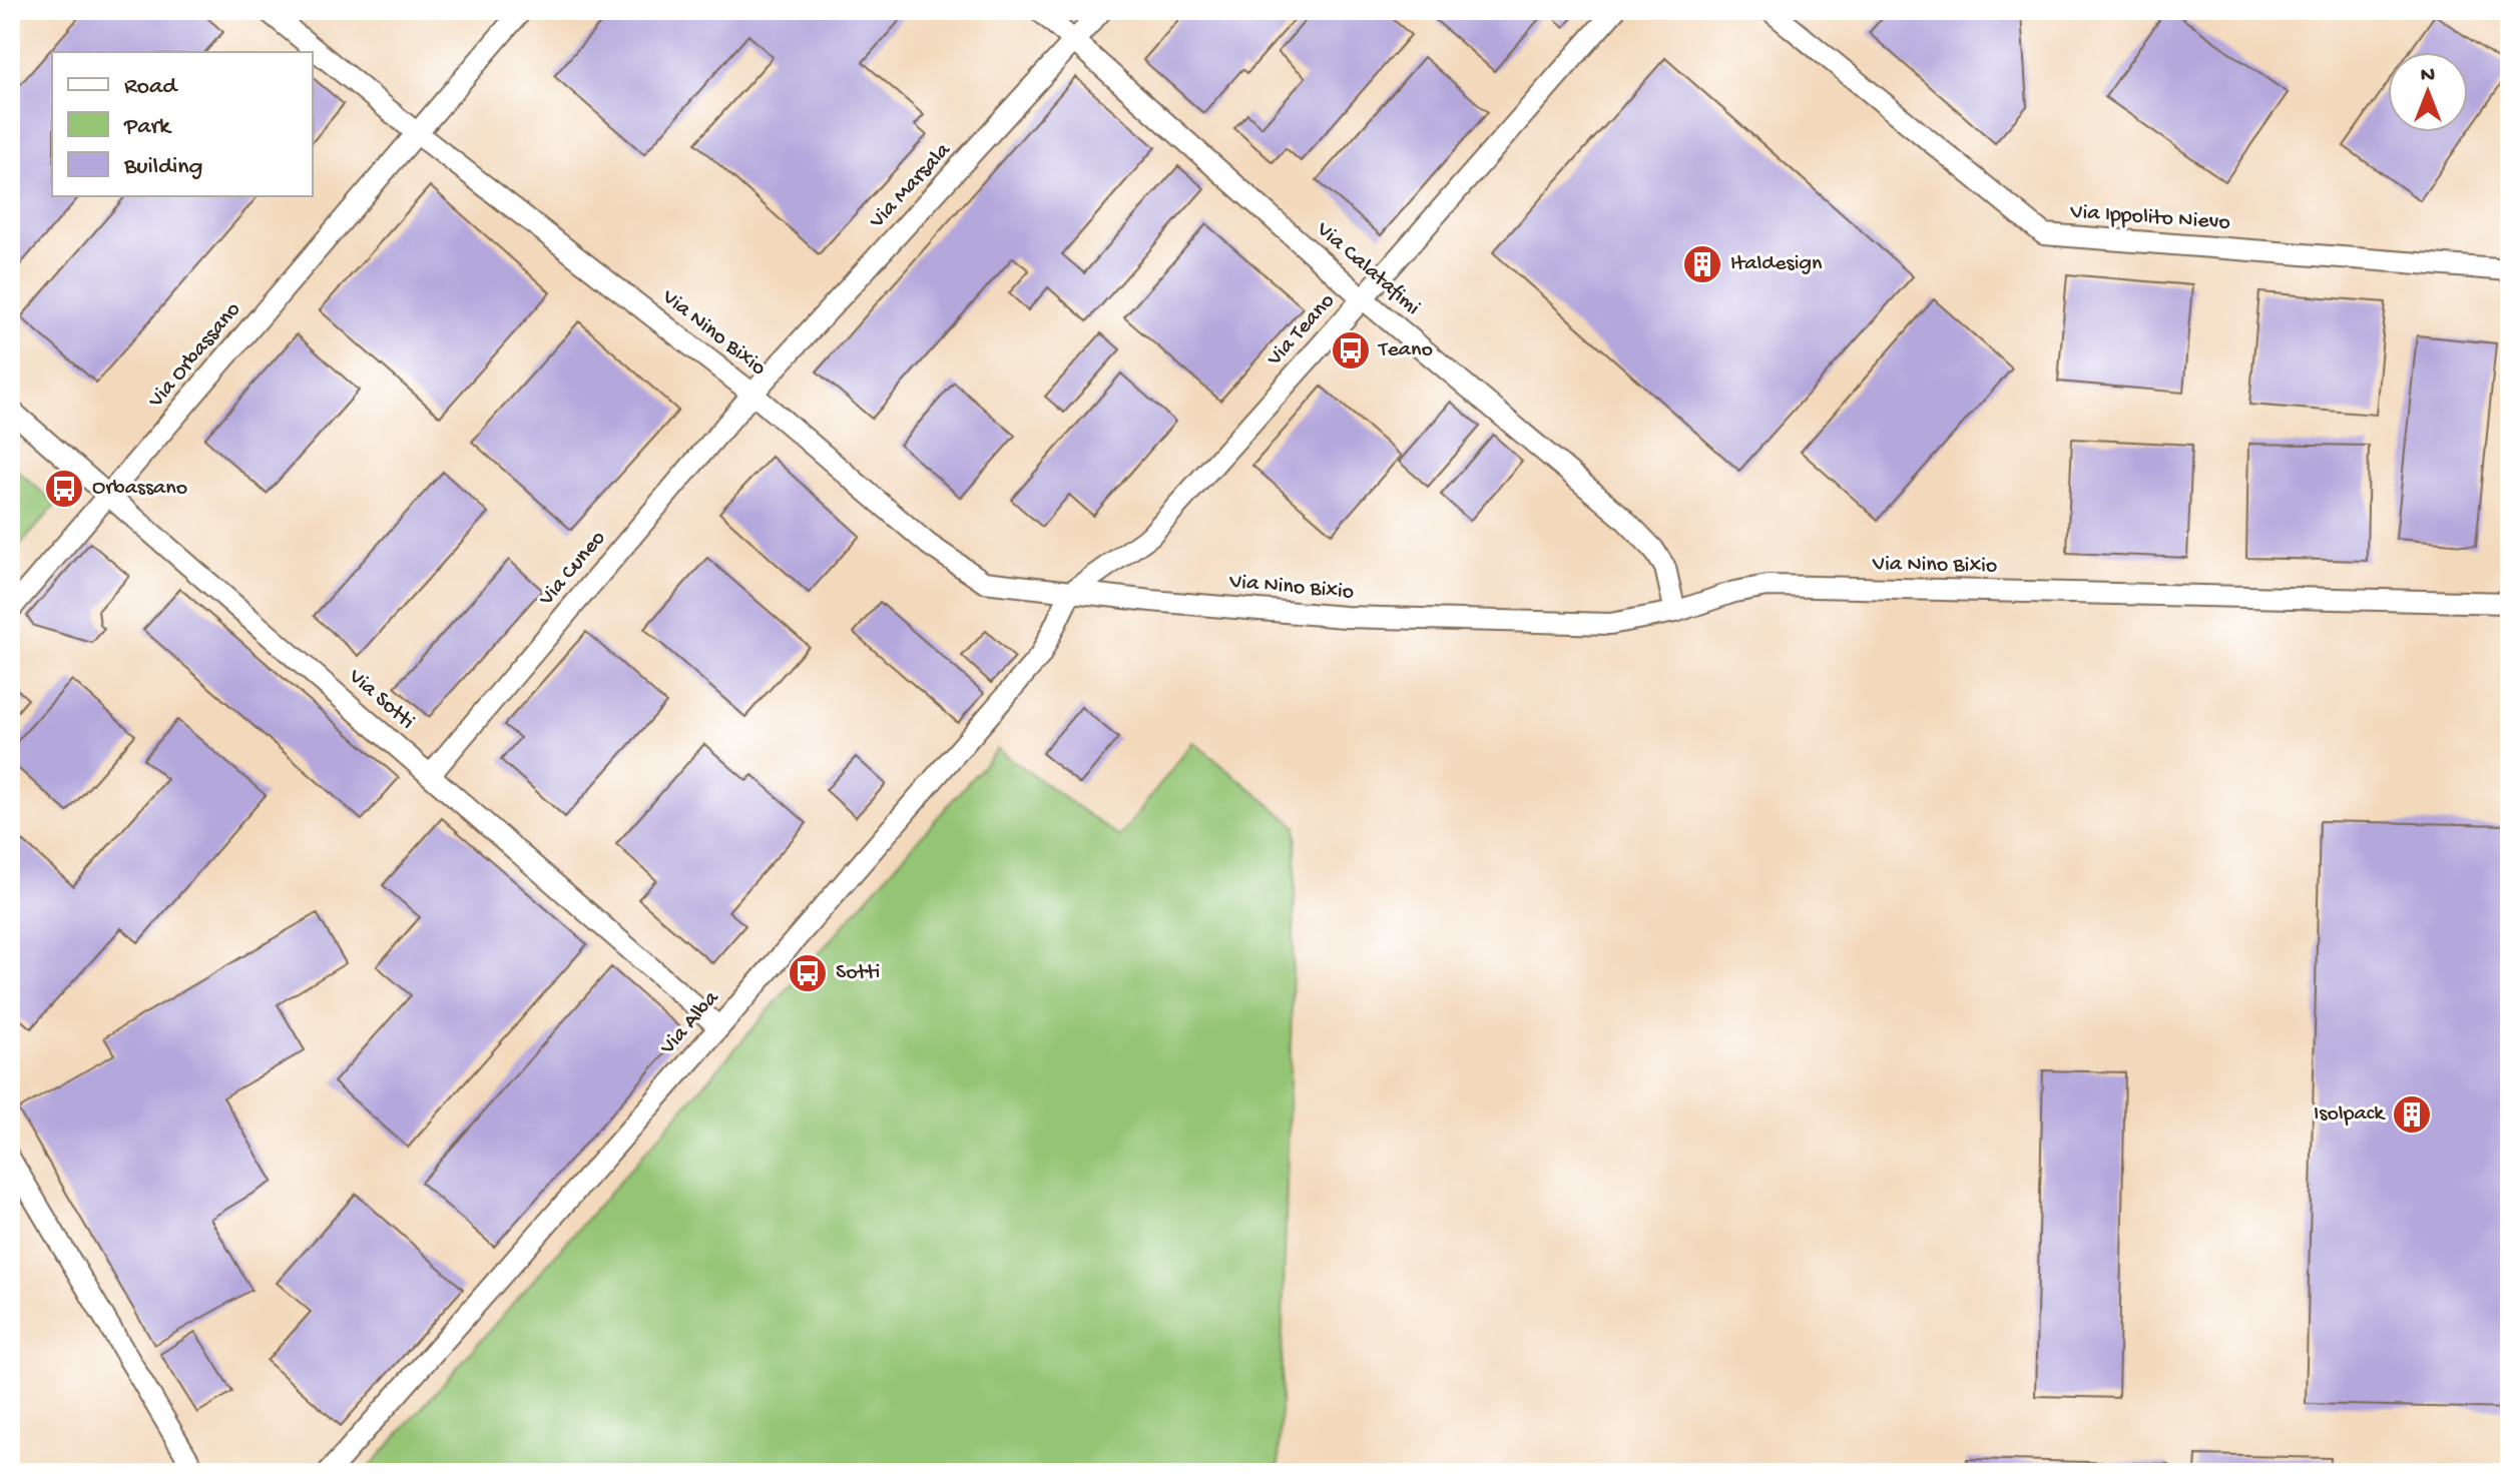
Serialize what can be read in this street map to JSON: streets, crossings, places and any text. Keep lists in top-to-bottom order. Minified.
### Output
{"streets":{"street":["Via Marsala","Via Ippolito Nievo","Via Calatafimi","Via Teano","Via Nino Bixio","Via Orbassano","Via Cuneo","Via Sotti","Via Alba"]},"crossings":[["Via Marsala","Via Calatafimi"],["Via Marsala","Via Nino Bixio"],["Via Marsala","Via Cuneo"],["Via Calatafimi","Via Teano"],["Via Calatafimi","Via Nino Bixio"],["Via Teano","Via Nino Bixio"],["Via Teano","Via Alba"],["Via Nino Bixio","Via Orbassano"],["Via Nino Bixio","Via Cuneo"],["Via Nino Bixio","Via Alba"],["Via Orbassano","Via Sotti"],["Via Cuneo","Via Sotti"],["Via Sotti","Via Alba"]],"places":{"building":["Italdesign","Isolpack"],"bus stop":["Teano","Orbassano","Sotti"]},"legend":["Road","Park","Building"],"north":"top"}
